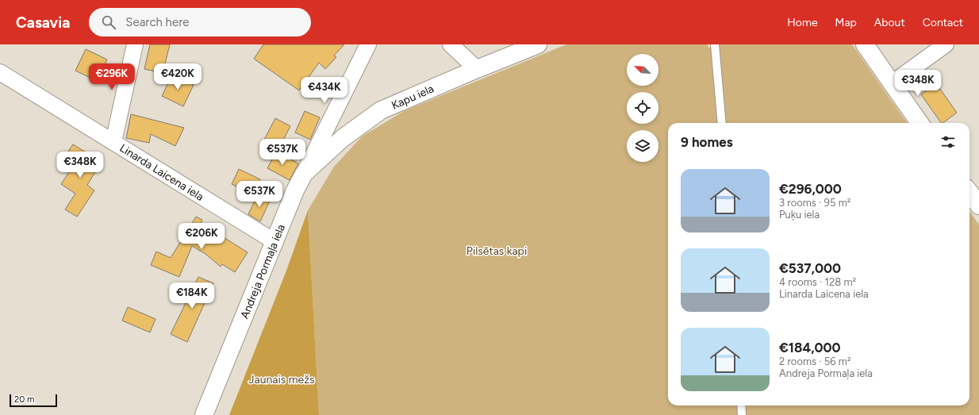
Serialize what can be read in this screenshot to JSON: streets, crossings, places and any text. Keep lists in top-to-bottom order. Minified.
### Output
{"streets":{"street":["Kapu iela","Linarda Laicena iela","Andreja Pormaļa iela"]},"crossings":[["Kapu iela","Andreja Pormaļa iela"],["Linarda Laicena iela","Andreja Pormaļa iela"]],"parks":["Pilsētas kapi","Jaunais mežs"],"scale_bar":"20 m","north":"top left","page":{"header":"Casavia","search":"Search here","nav":["Home","Map","About","Contact"],"price":["€296K","€420K","€348K","€434K","€537K","€348K","€537K","€206K","€184K"],"heading":"9 homes","list":[{"name":"€296,000","note":"3 rooms · 95 m² · Puķu iela"},{"name":"€537,000","note":"4 rooms · 128 m² · Linarda Laicena iela"},{"name":"€184,000","note":"2 rooms · 56 m² · Andreja Pormaļa iela"}],"scale":"20 m"}}
